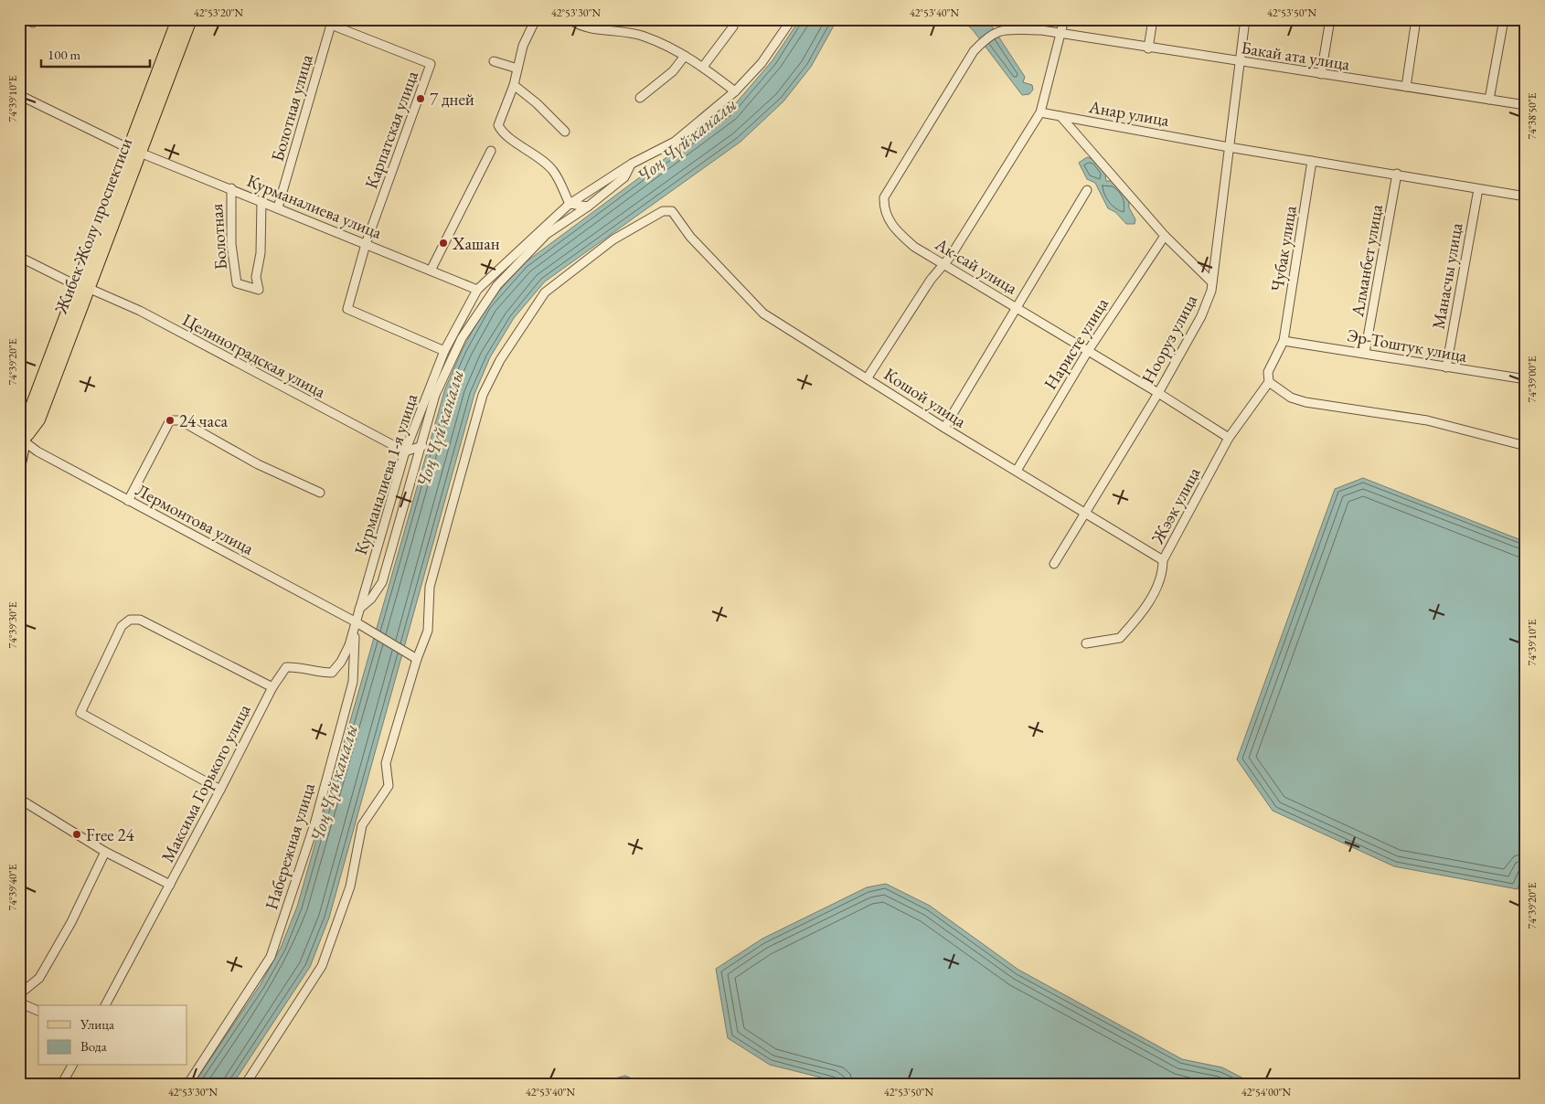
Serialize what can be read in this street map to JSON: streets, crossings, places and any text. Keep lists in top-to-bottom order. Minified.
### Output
{"streets":{"main road":["Жибек Жолу проспектиси"],"street":["Бакай ата улица","Болотная улица","Анар улица","Карпатская улица","Курманалиева улица","Болотная","Чубак улица","Алманбет улица","Ак-сай улица","Манасчы улица","Нооруз улица","Наристе улица","Эр-Тоштук улица","Целиноградская улица","Кошой улица","Курманалиева 1-я улица","Жээк улица","Лермонтова улица","Максима Горького улица","Набережная улица"]},"crossings":[["Бакай ата улица","Ак-сай улица"],["Бакай ата улица","Нооруз улица"],["Болотная улица","Карпатская улица"],["Болотная улица","Курманалиева улица"],["Анар улица","Чубак улица"],["Анар улица","Алманбет улица"],["Анар улица","Манасчы улица"],["Анар улица","Нооруз улица"],["Карпатская улица","Курманалиева улица"],["Карпатская улица","Курманалиева 1-я улица"],["Курманалиева улица","Жибек Жолу проспектиси"],["Курманалиева улица","Болотная"],["Курманалиева улица","Курманалиева 1-я улица"],["Жибек Жолу проспектиси","Целиноградская улица"],["Жибек Жолу проспектиси","Лермонтова улица"],["Чубак улица","Эр-Тоштук улица"],["Чубак улица","Жээк улица"],["Алманбет улица","Эр-Тоштук улица"],["Ак-сай улица","Нооруз улица"],["Ак-сай улица","Наристе улица"],["Ак-сай улица","Жээк улица"],["Манасчы улица","Эр-Тоштук улица"],["Нооруз улица","Кошой улица"],["Наристе улица","Кошой улица"],["Эр-Тоштук улица","Жээк улица"],["Целиноградская улица","Курманалиева 1-я улица"],["Кошой улица","Жээк улица"],["Кошой улица","Лермонтова улица"],["Курманалиева 1-я улица","Лермонтова улица"],["Курманалиева 1-я улица","Максима Горького улица"],["Курманалиева 1-я улица","Набережная улица"],["Лермонтова улица","Максима Горького улица"],["Лермонтова улица","Набережная улица"],["Максима Горького улица","Набережная улица"]],"water":["Чоң Чүй каналы"],"places":["7 дней","Хашан","24 часа","Free 24"],"legend":["Улица","Вода"],"scale_bar":"100 m","coordinates":["42°53'20\"N","42°53'30\"N","42°53'40\"N","42°53'50\"N","74°39'10\"E","74°38'50\"E","74°39'20\"E","74°39'00\"E","74°39'30\"E","74°39'40\"E","42°54'00\"N"]}
